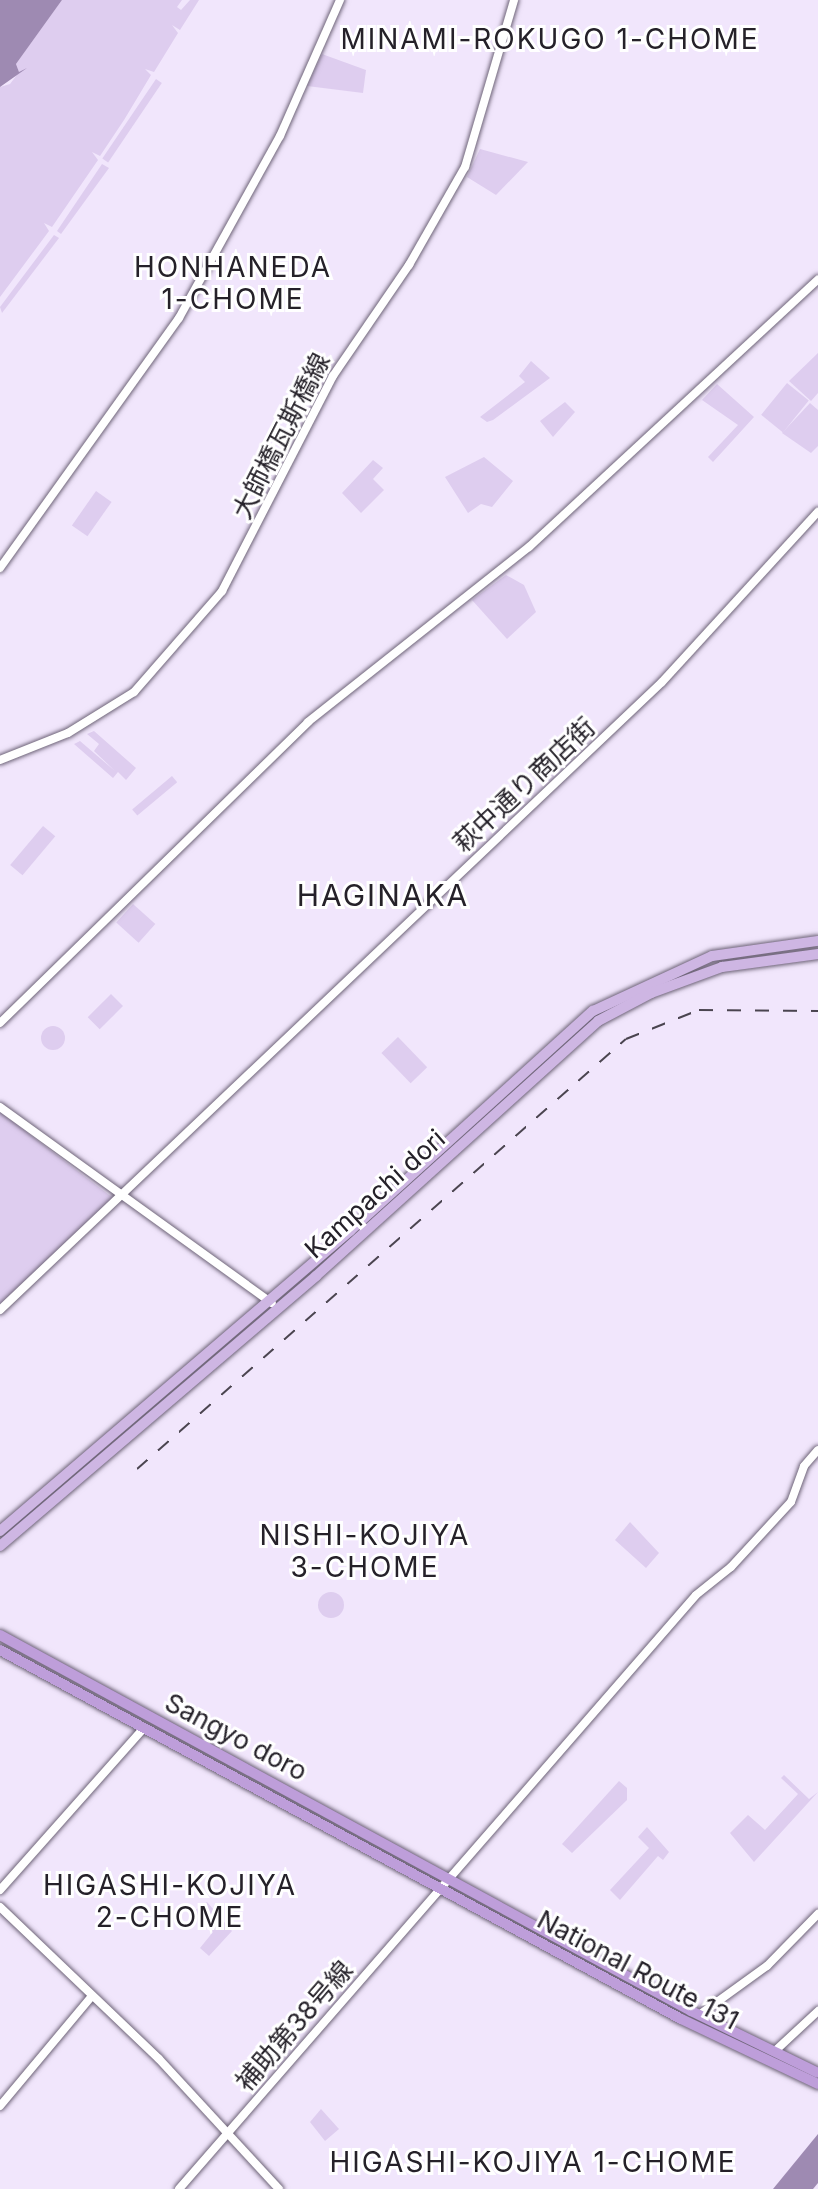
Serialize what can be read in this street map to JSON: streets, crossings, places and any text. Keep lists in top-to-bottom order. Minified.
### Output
{"streets":{"highway":["Sangyo doro","National Route 131"],"main road":["Kampachi dori"],"street":["大師橋瓦斯橋線","萩中通り商店街","補助第38号線"]},"crossings":[["Sangyo doro","National Route 131"],["Sangyo doro","補助第38号線"],["National Route 131","補助第38号線"]],"districts":["MINAMI-ROKUGO 1-CHOME","HONHANEDA 1-CHOME","HAGINAKA","NISHI-KOJIYA 3-CHOME","HIGASHI-KOJIYA 2-CHOME","HIGASHI-KOJIYA 1-CHOME"]}
